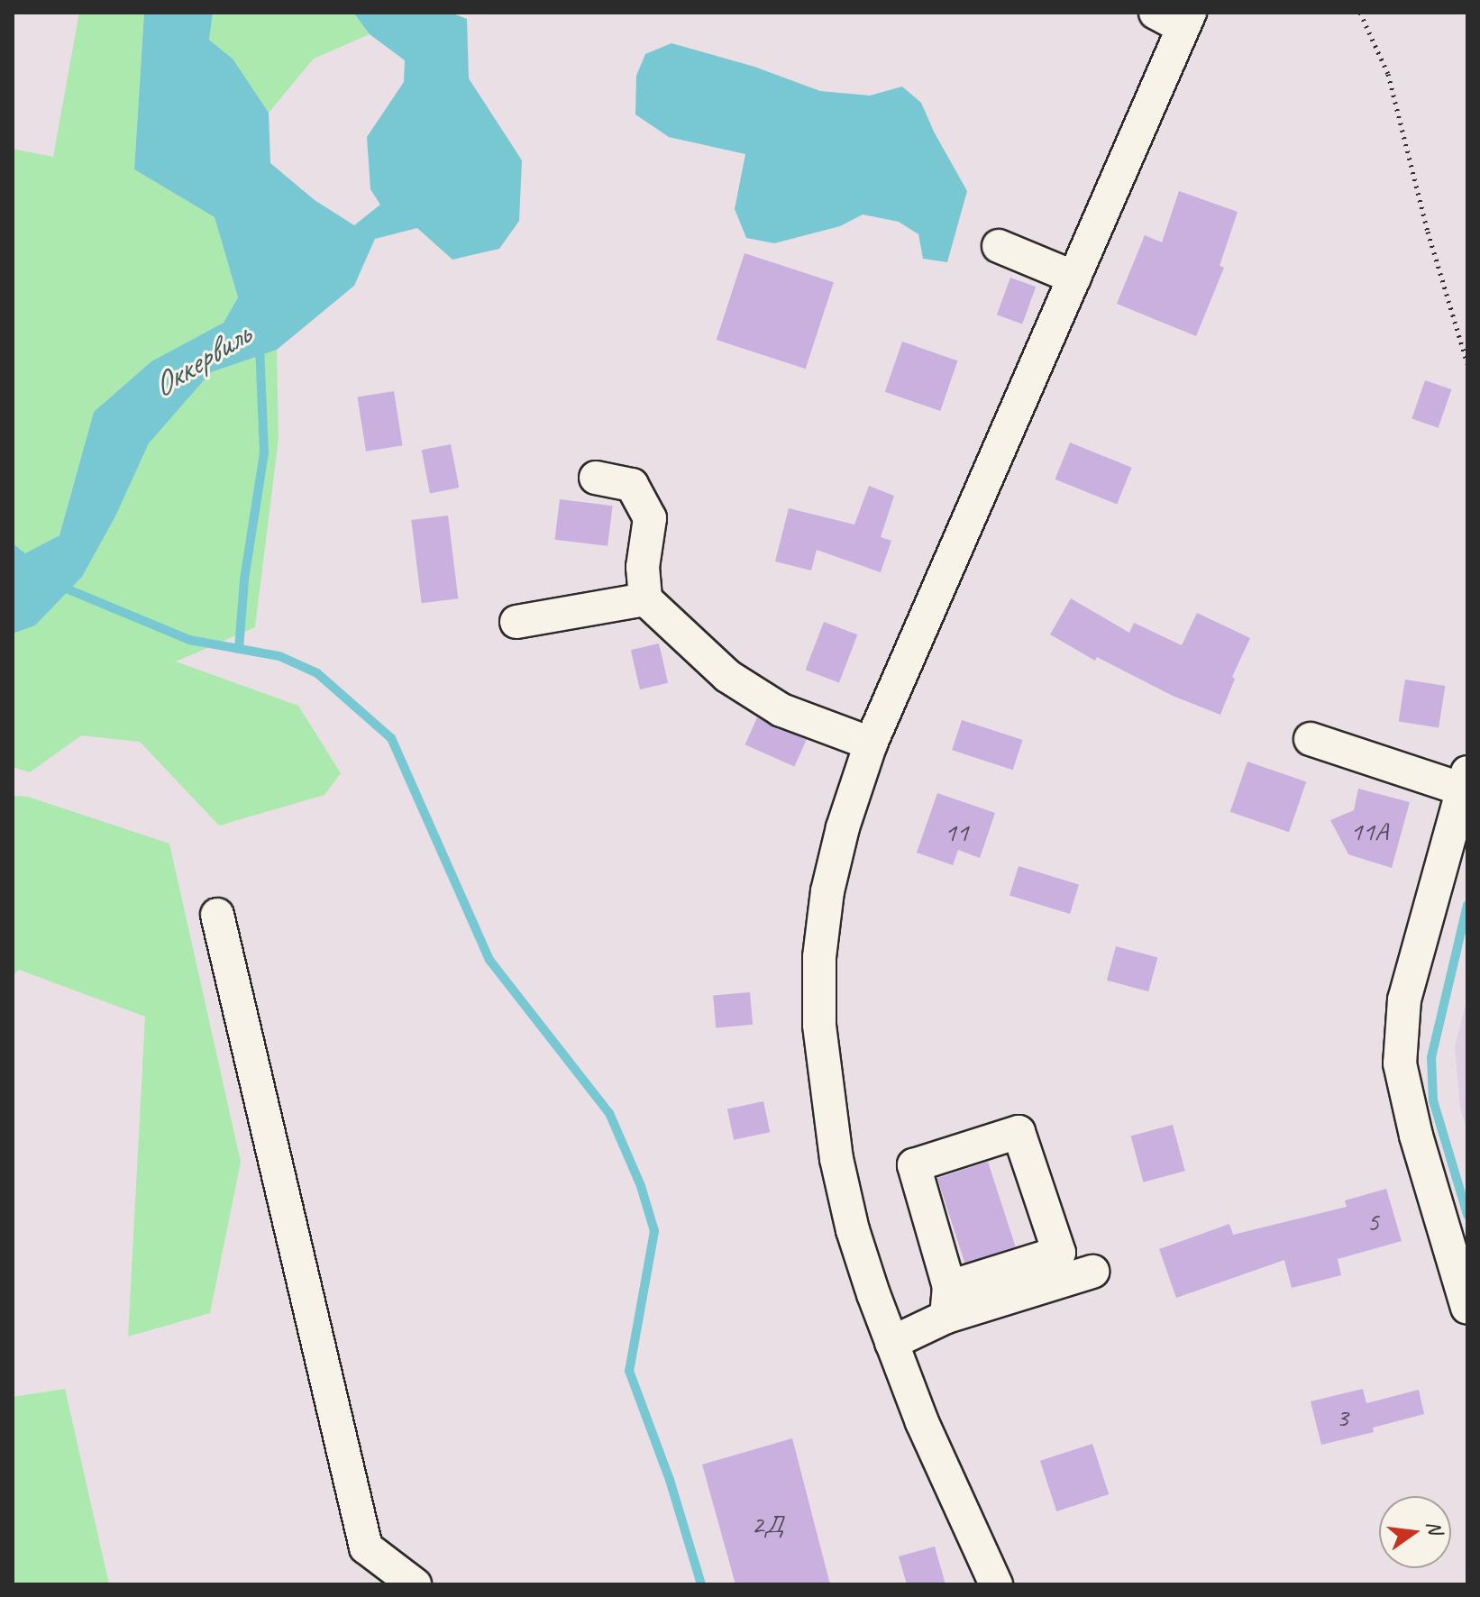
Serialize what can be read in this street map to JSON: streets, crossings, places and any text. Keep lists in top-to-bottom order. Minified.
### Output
{"water":["Оккервиль"],"house_numbers":["11А","11","5","3","2Д"],"north":"right"}
